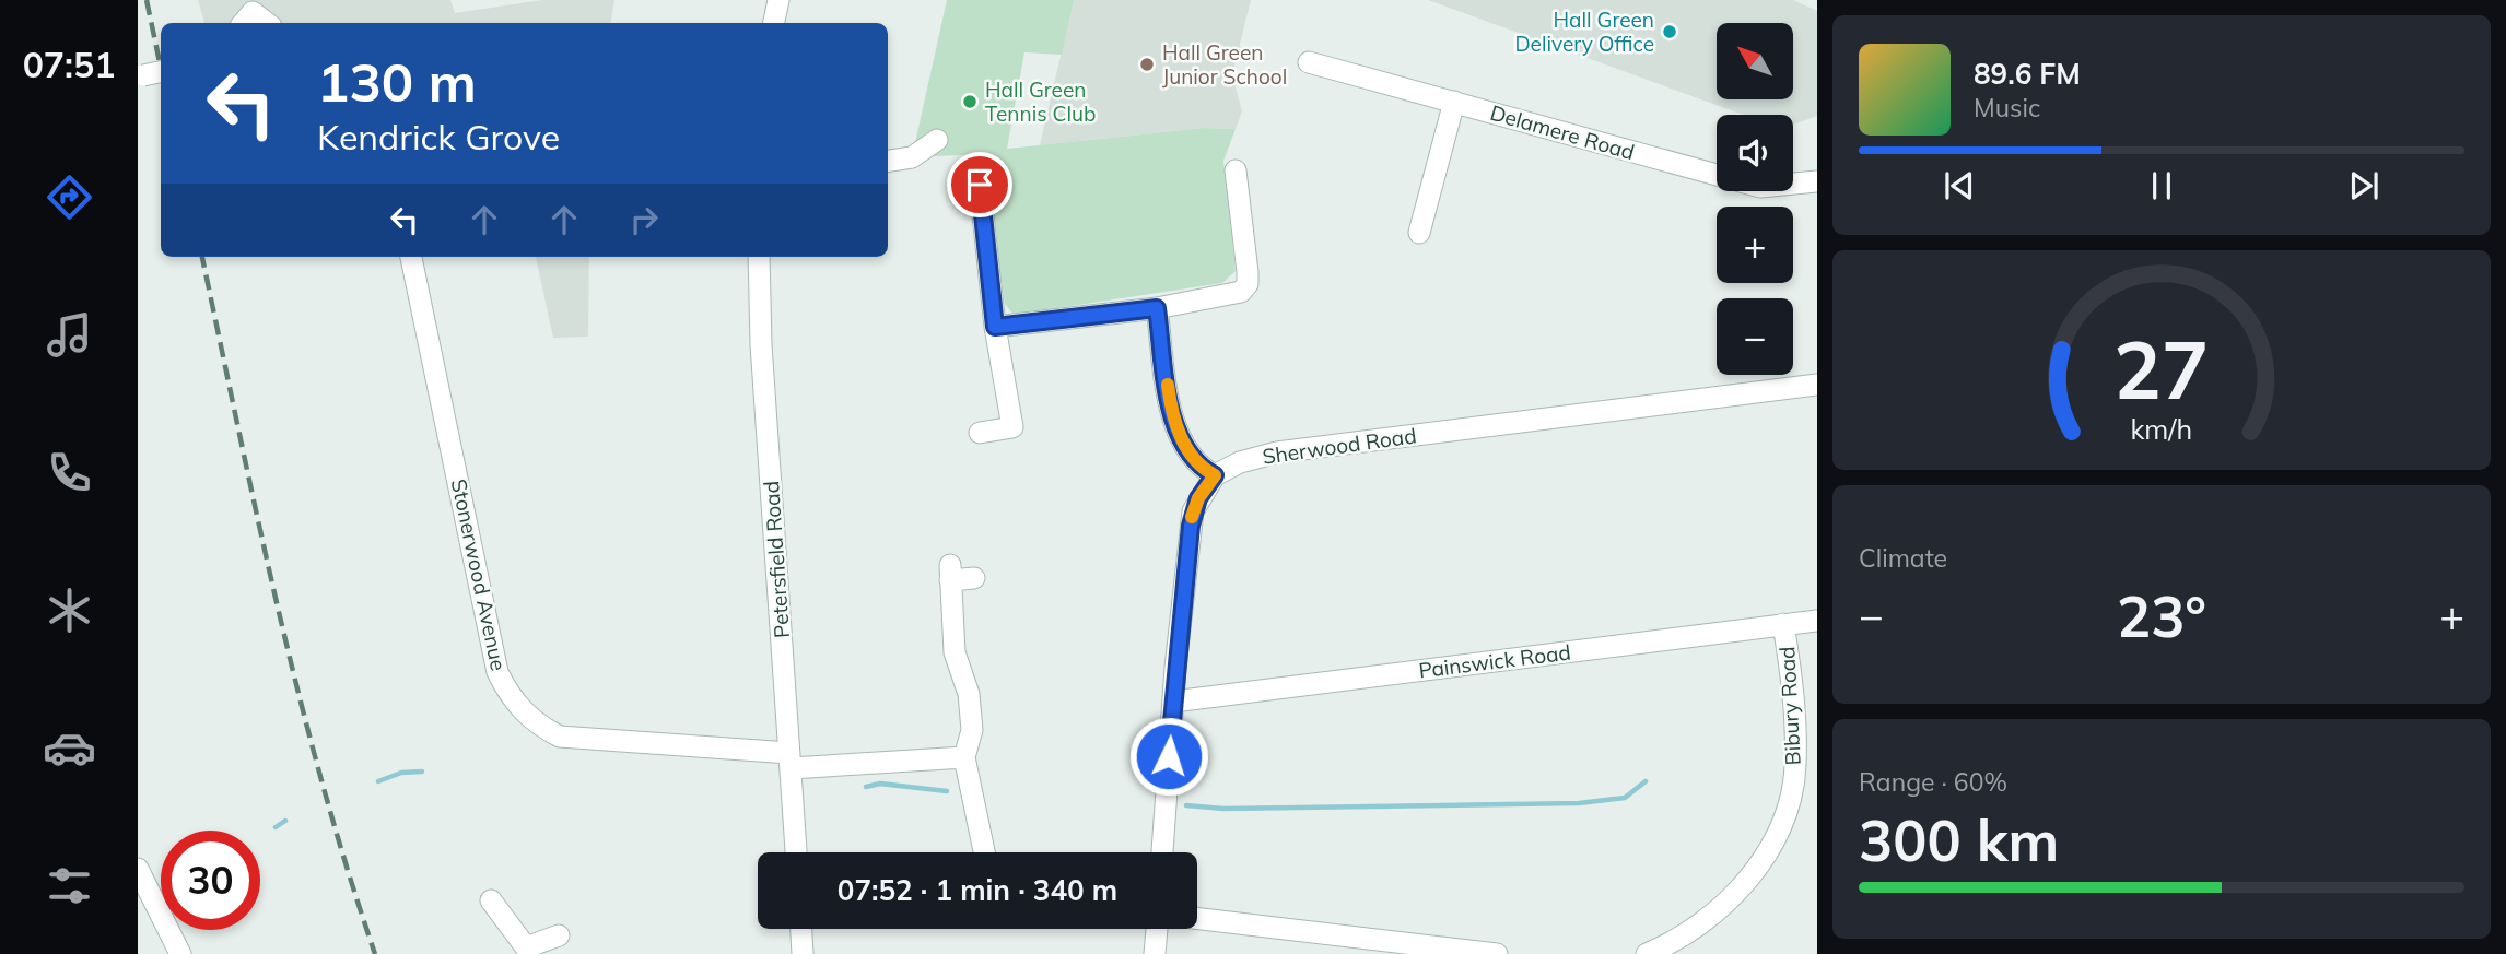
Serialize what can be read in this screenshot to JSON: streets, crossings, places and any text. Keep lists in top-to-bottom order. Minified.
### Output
{"streets":{"street":["Delamere Road","Sherwood Road","Petersfield Road","Stonerwood Avenue","Painswick Road","Bibury Road"]},"crossings":[["Petersfield Road","Stonerwood Avenue"],["Painswick Road","Bibury Road"]],"places":["Hall Green Delivery Office","Hall Green Junior School","Hall Green Tennis Club"],"north":"top left","page":{"tabs":"07:51","map_buttons":["+","−"],"turn":["130 m","Kendrick Grove"],"song":["89.6 FM","Music"],"tile":["Climate",["Range · 60%","300 km"]],"heat":["−","23°","+"],"limit":"30","trip":"07:52 · 1 min · 340 m","gauge":["27","km/h"]}}
